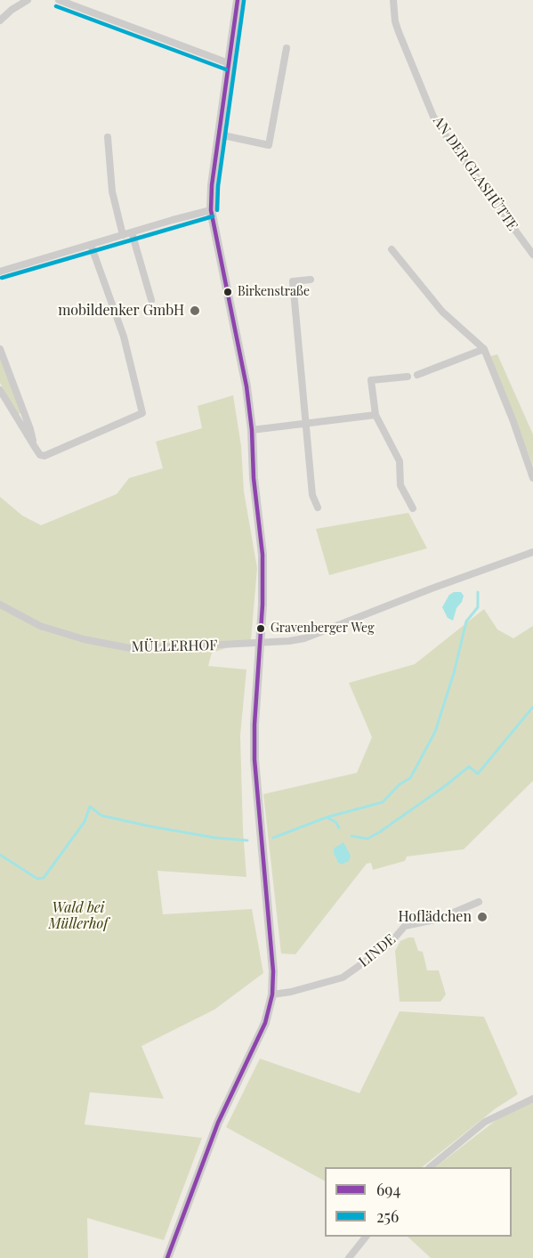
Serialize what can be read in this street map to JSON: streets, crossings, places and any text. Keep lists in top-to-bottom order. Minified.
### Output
{"streets":{"street":["AN DER GLASHÜTTE","MÜLLERHOF","LINDE"]},"parks":["Wald bei Müllerhof"],"places":["Birkenstraße","mobildenker GmbH","Gravenberger Weg","Hoflädchen"],"lines":["transit line 694","transit line 256"],"legend":["694","256"]}
